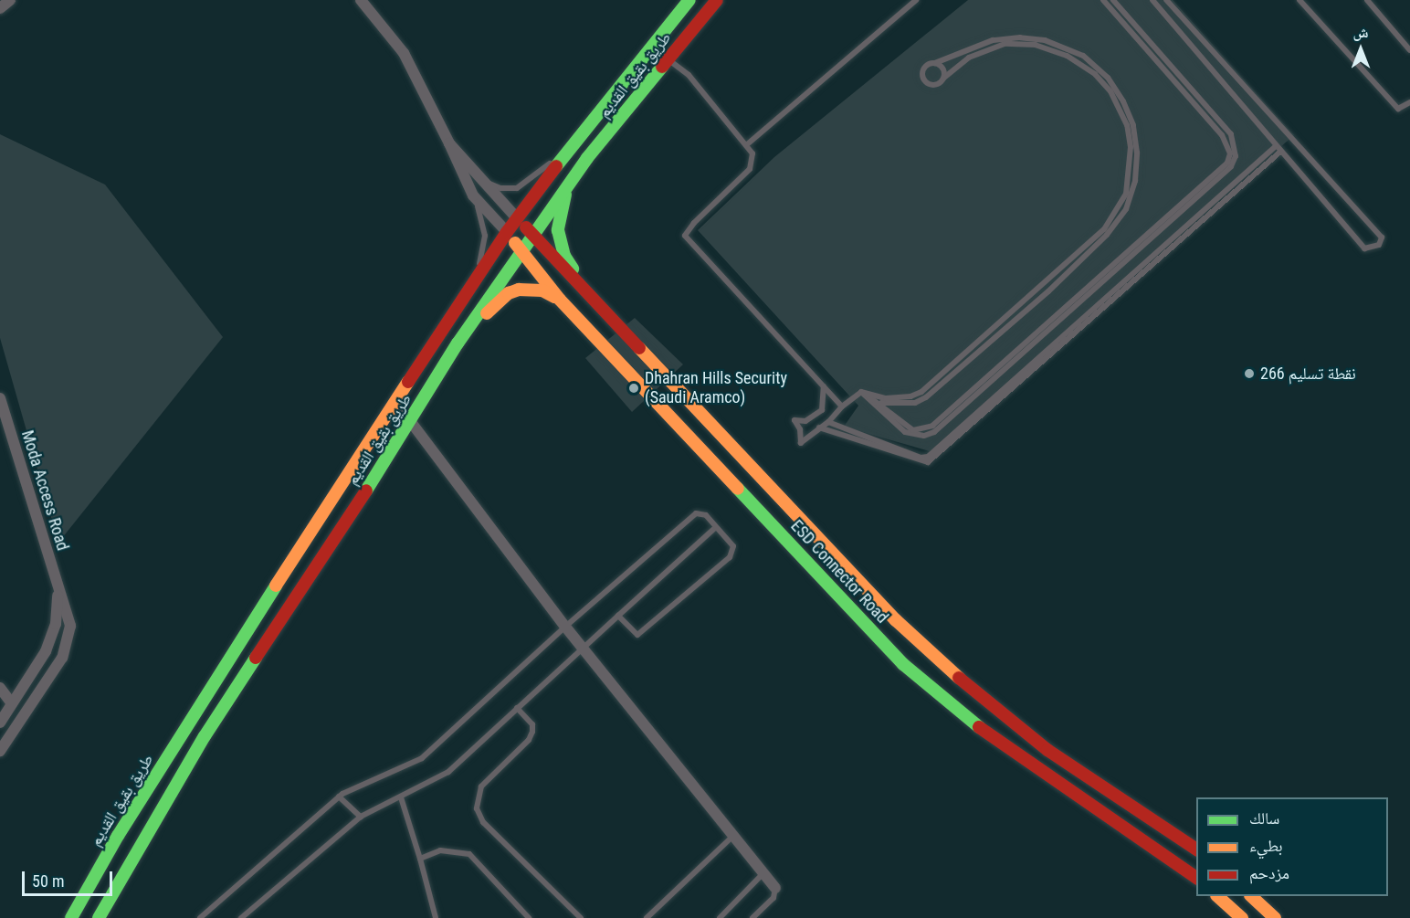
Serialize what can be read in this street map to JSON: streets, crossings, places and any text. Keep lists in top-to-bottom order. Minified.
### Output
{"streets":{"main road":["طريق بقيق القديم","ESD Connector Road"],"street":["Moda Access Road"]},"crossings":[["طريق بقيق القديم","ESD Connector Road"]],"places":["نقطة تسليم 266","Dhahran Hills Security (Saudi Aramco)"],"legend":["سالك","بطيء","مزدحم"],"scale_bar":"50 m","north":"top"}
